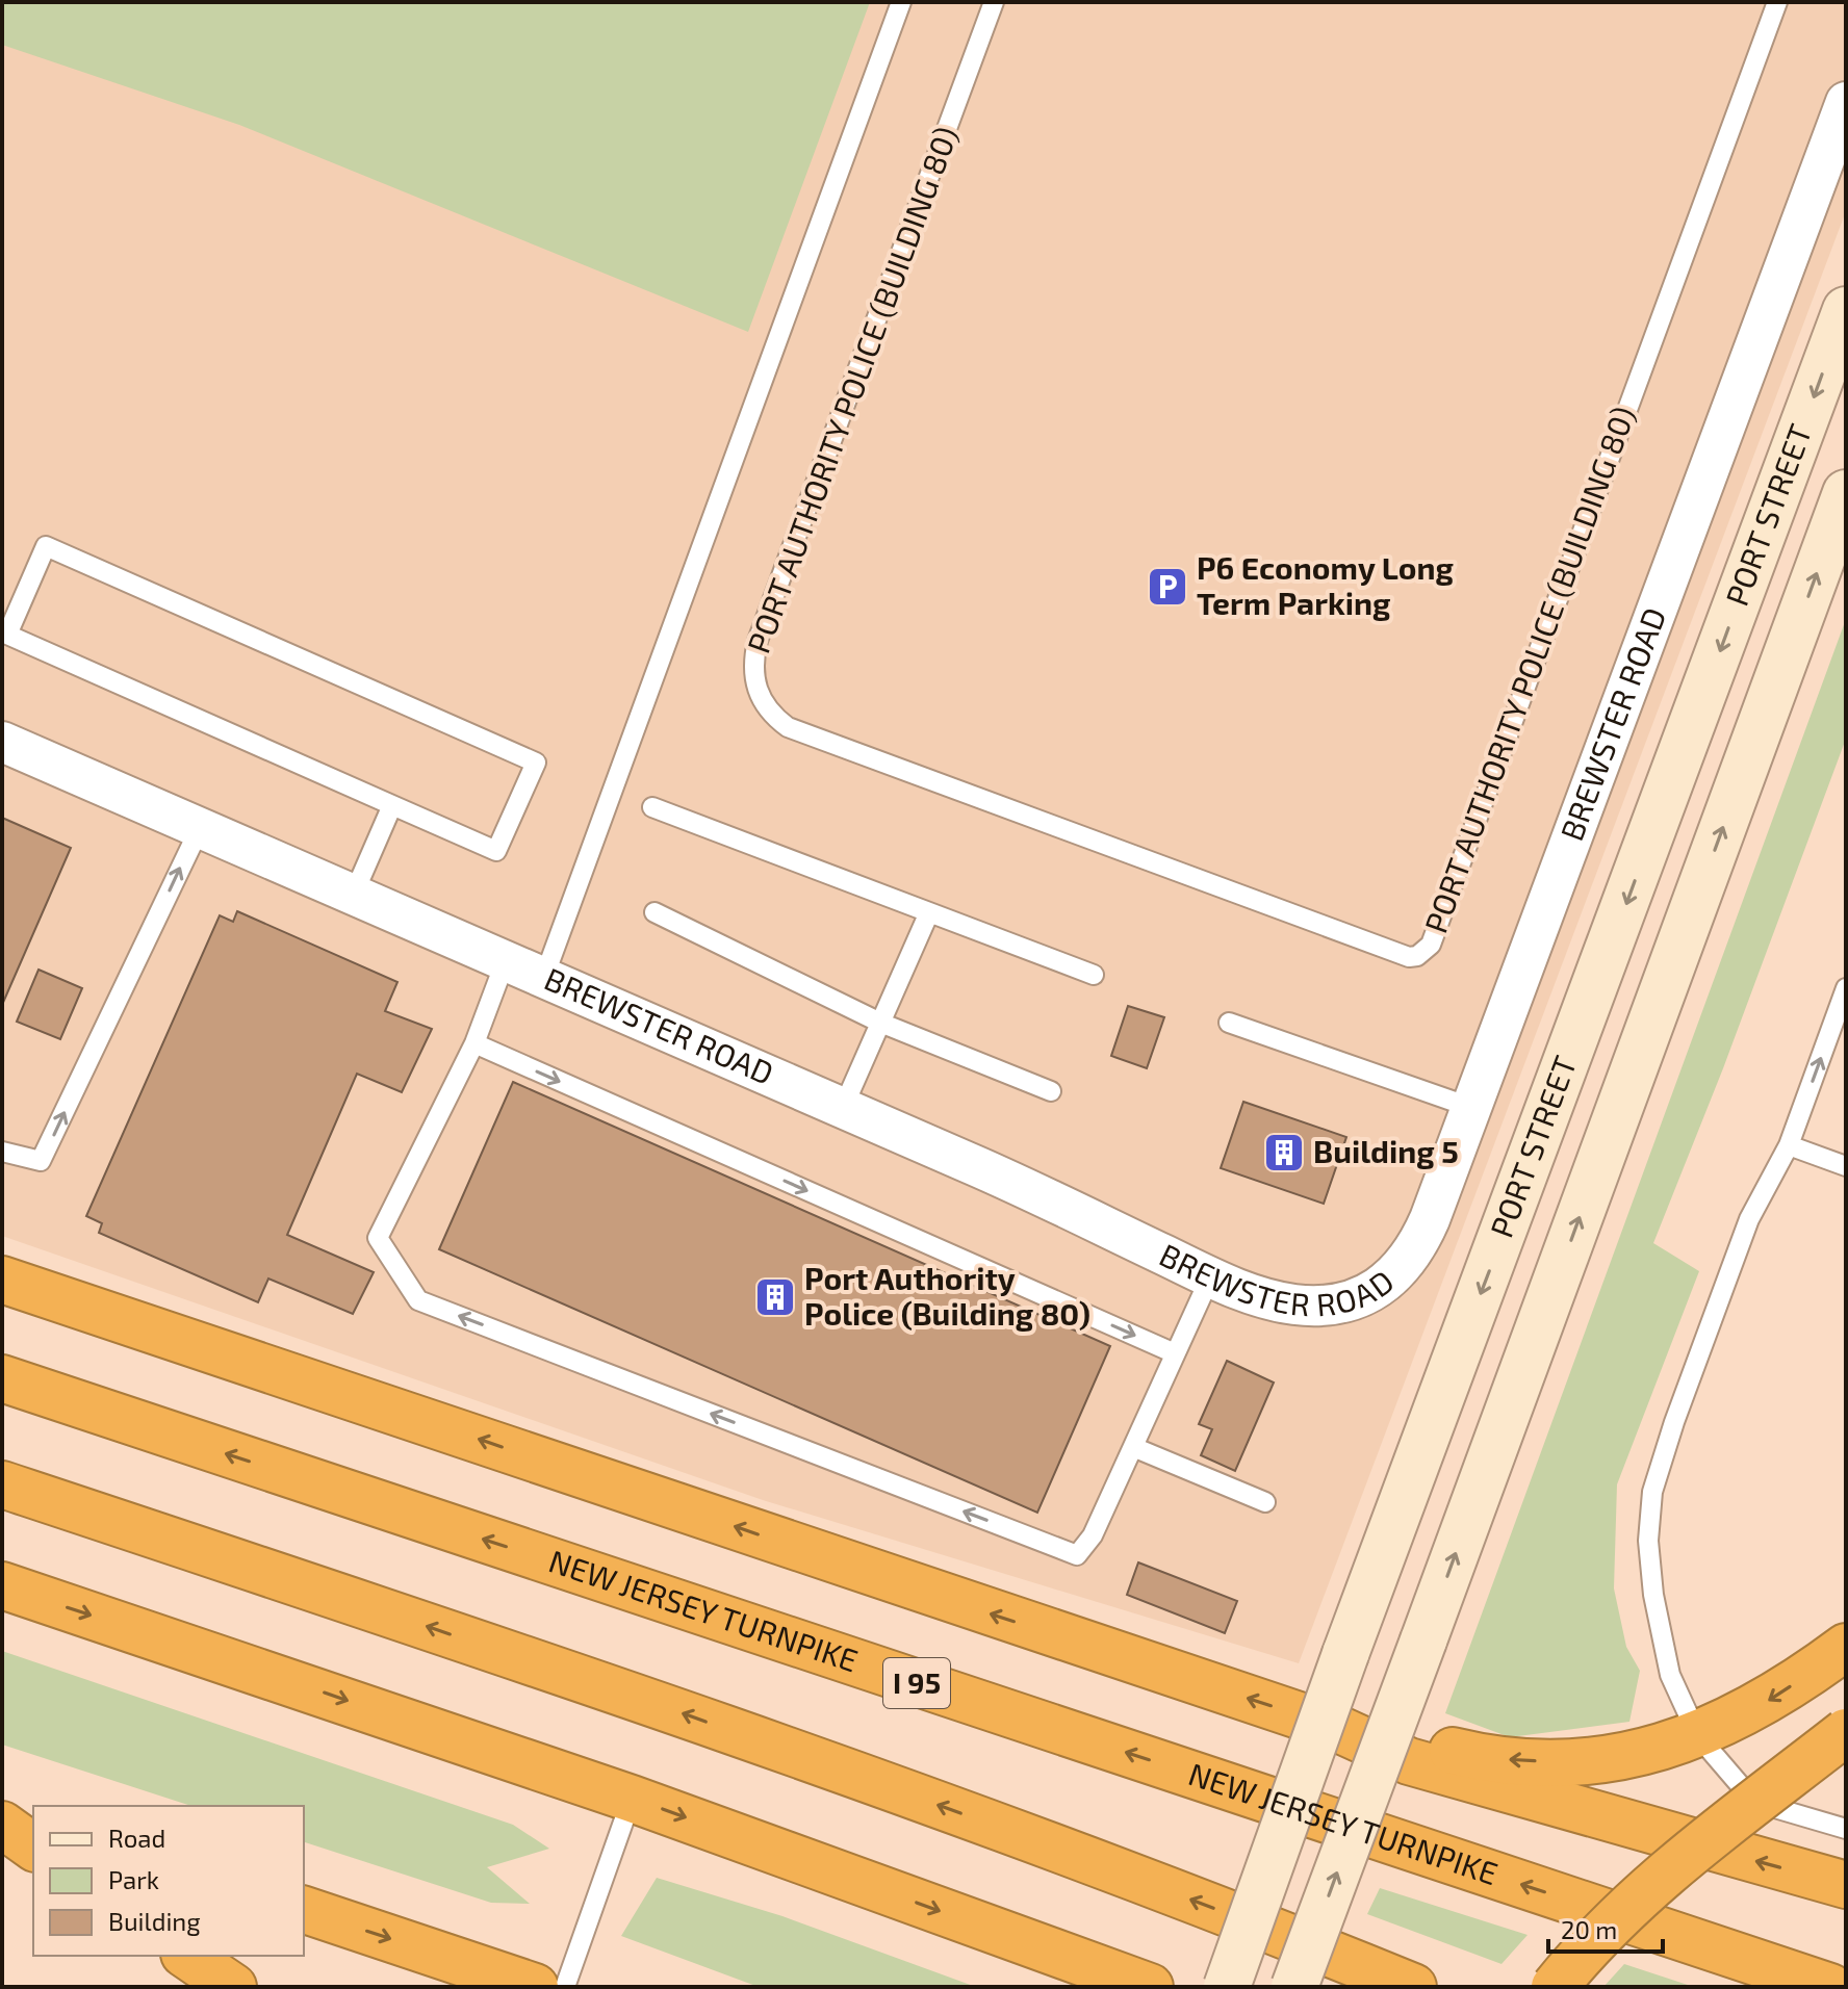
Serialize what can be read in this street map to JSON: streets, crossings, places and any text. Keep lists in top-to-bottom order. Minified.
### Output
{"streets":{"highway":["NEW JERSEY TURNPIKE","I 95"],"main road":["PORT STREET"],"street":["BREWSTER ROAD"],"lane":["PORT AUTHORITY POLICE (BUILDING 80)"]},"places":{"parking":["P6 Economy Long Term Parking"],"building":["Building 5","Port Authority Police (Building 80)"]},"legend":["Road","Park","Building"],"scale_bar":"20 m"}
